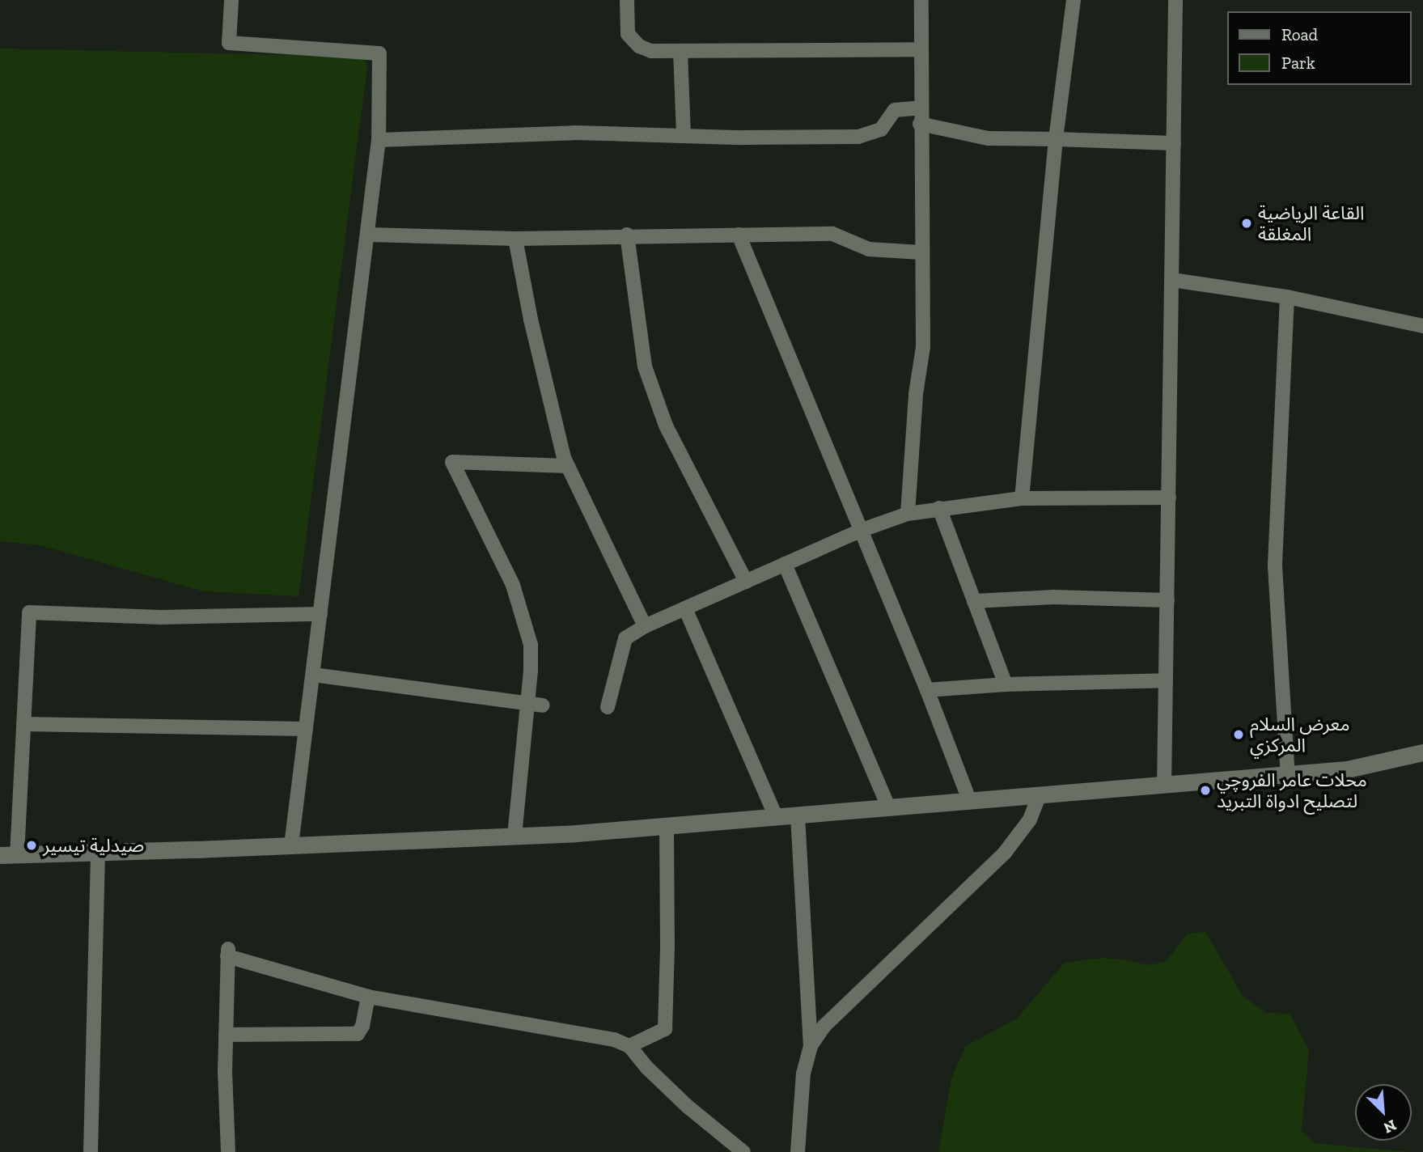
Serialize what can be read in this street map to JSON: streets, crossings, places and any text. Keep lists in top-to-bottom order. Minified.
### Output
{"places":["القاعة الرياضية المغلقة","معرض السلام المركزي","محلات عامر الفروچي لتصليح ادواة التبريد","صيدلية تيسير"],"legend":["Road","Park"],"north":"bottom right"}
